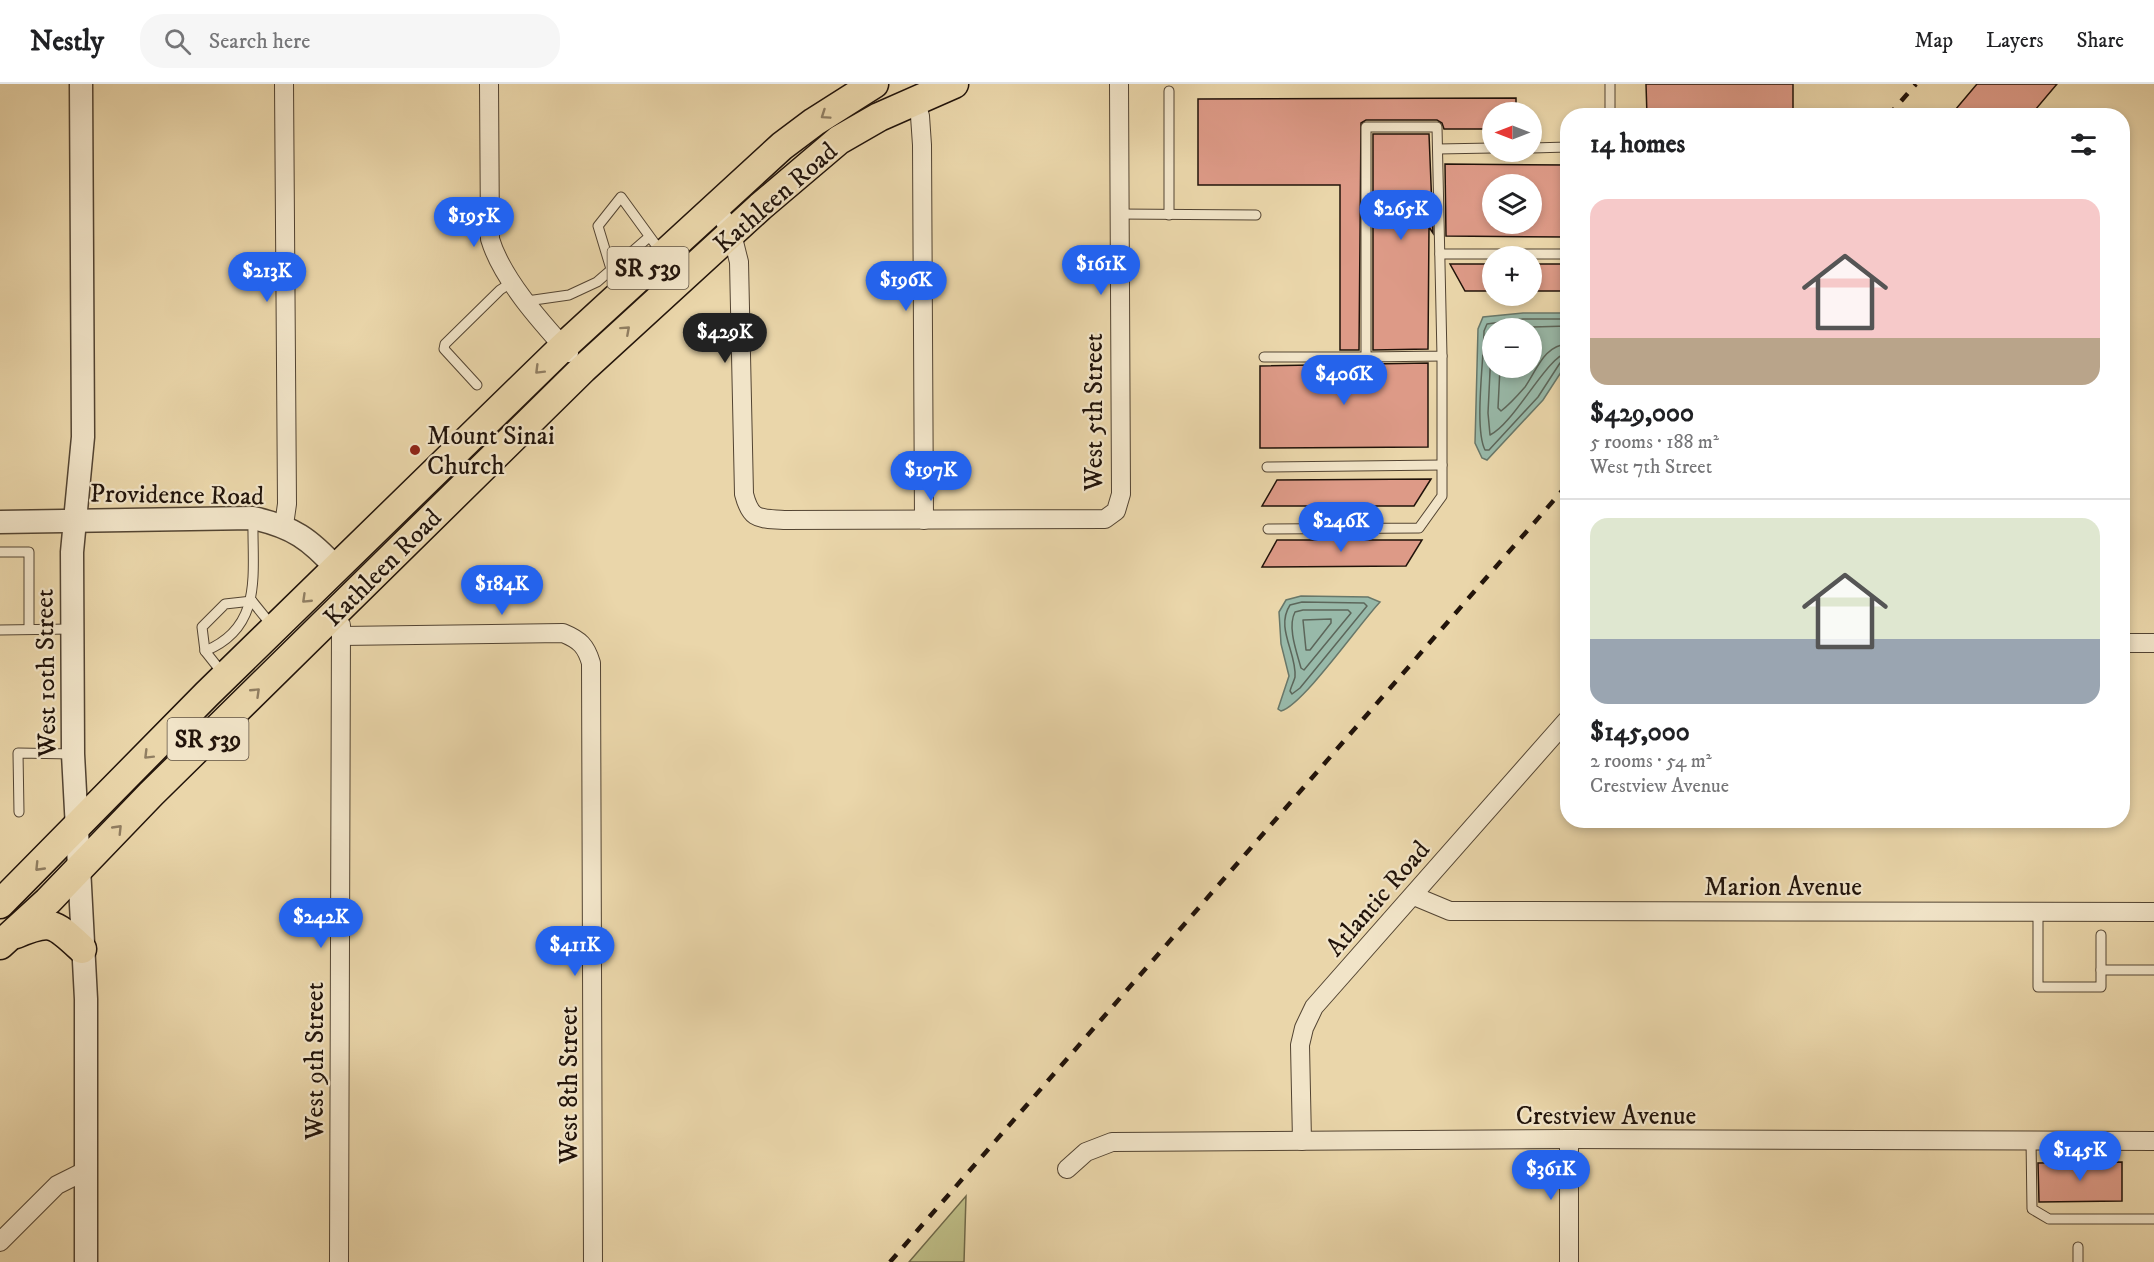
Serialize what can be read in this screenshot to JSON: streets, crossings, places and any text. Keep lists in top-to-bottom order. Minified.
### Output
{"streets":{"main road":["Kathleen Road","SR 539"],"street":["West 5th Street","Providence Road","West 10th Street","Marion Avenue","Atlantic Road","West 9th Street","West 8th Street","Crestview Avenue"]},"crossings":[["Kathleen Road","Providence Road"],["Kathleen Road","West 10th Street"],["Kathleen Road","West 9th Street"],["Kathleen Road","West 8th Street"],["Providence Road","West 10th Street"],["Marion Avenue","Atlantic Road"],["Atlantic Road","Crestview Avenue"],["West 9th Street","West 8th Street"]],"places":["Mount Sinai Church"],"north":"left","page":{"header":"Nestly","search":"Search here","nav":["Map","Layers","Share"],"map_buttons":["+","−"],"heading":"14 homes","list":[{"name":"$429,000","note":"5 rooms · 188 m² · West 7th Street"},{"name":"$145,000","note":"2 rooms · 54 m² · Crestview Avenue"}],"price":["$265K","$195K","$161K","$213K","$196K","$429K","$406K","$197K","$246K","$184K","$242K","$411K","$145K","$361K"]}}
